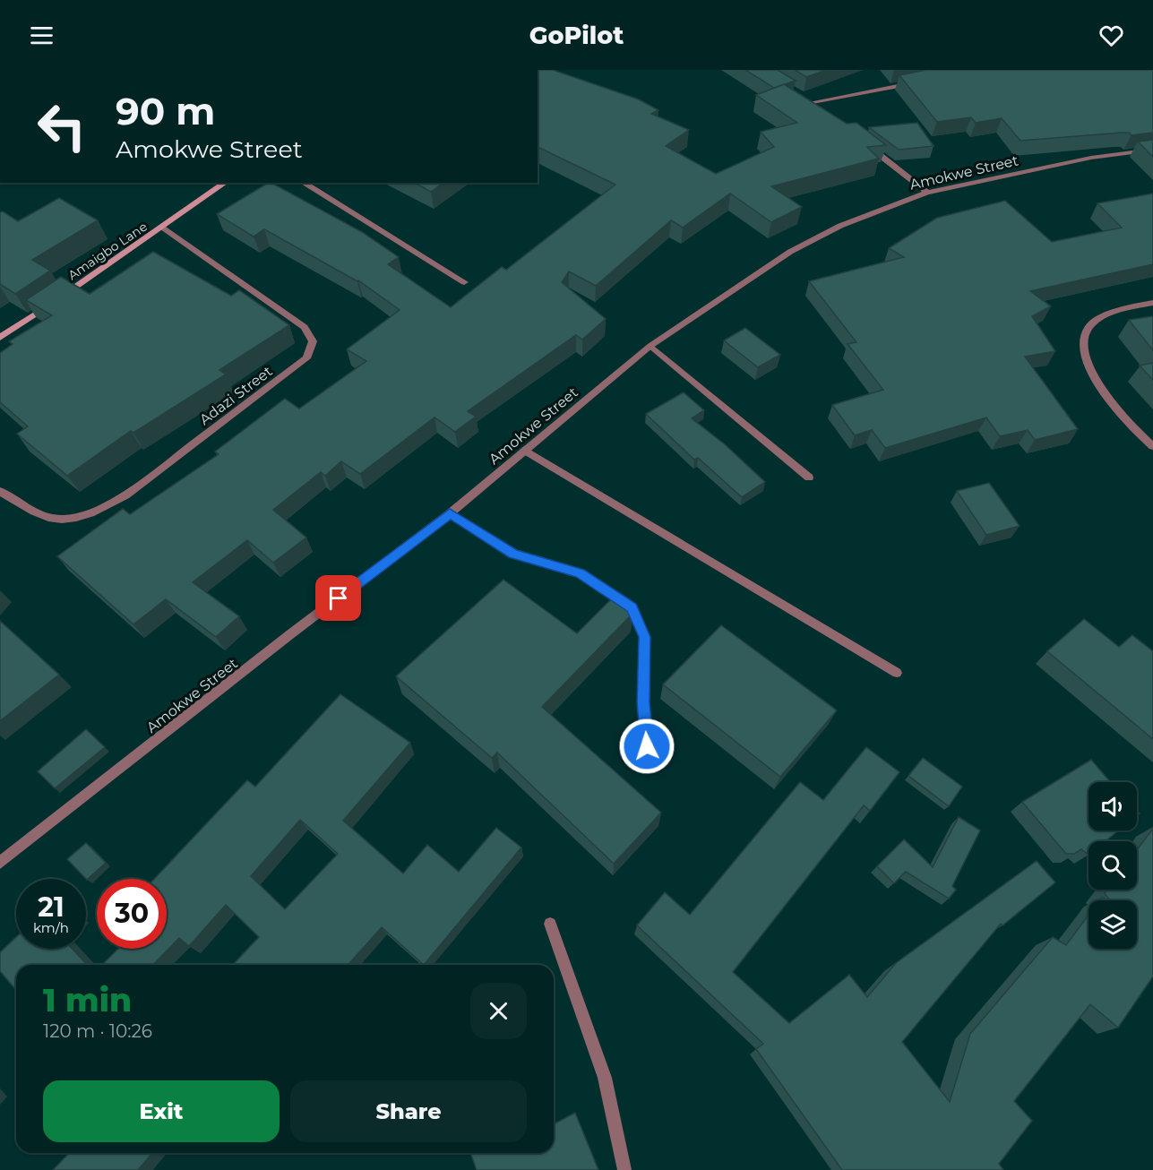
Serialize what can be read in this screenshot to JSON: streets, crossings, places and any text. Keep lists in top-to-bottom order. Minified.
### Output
{"streets":{"main road":["Amaigbo Lane"],"street":["Amokwe Street","Adazi Street"]},"crossings":[["Amaigbo Lane","Adazi Street"]],"page":{"header":"GoPilot","turn":["90 m","Amokwe Street"],"speed":"21 km/h","limit":"30","heading":["1 min","120 m · 10:26"],"buttons":["Exit","Share"]}}
